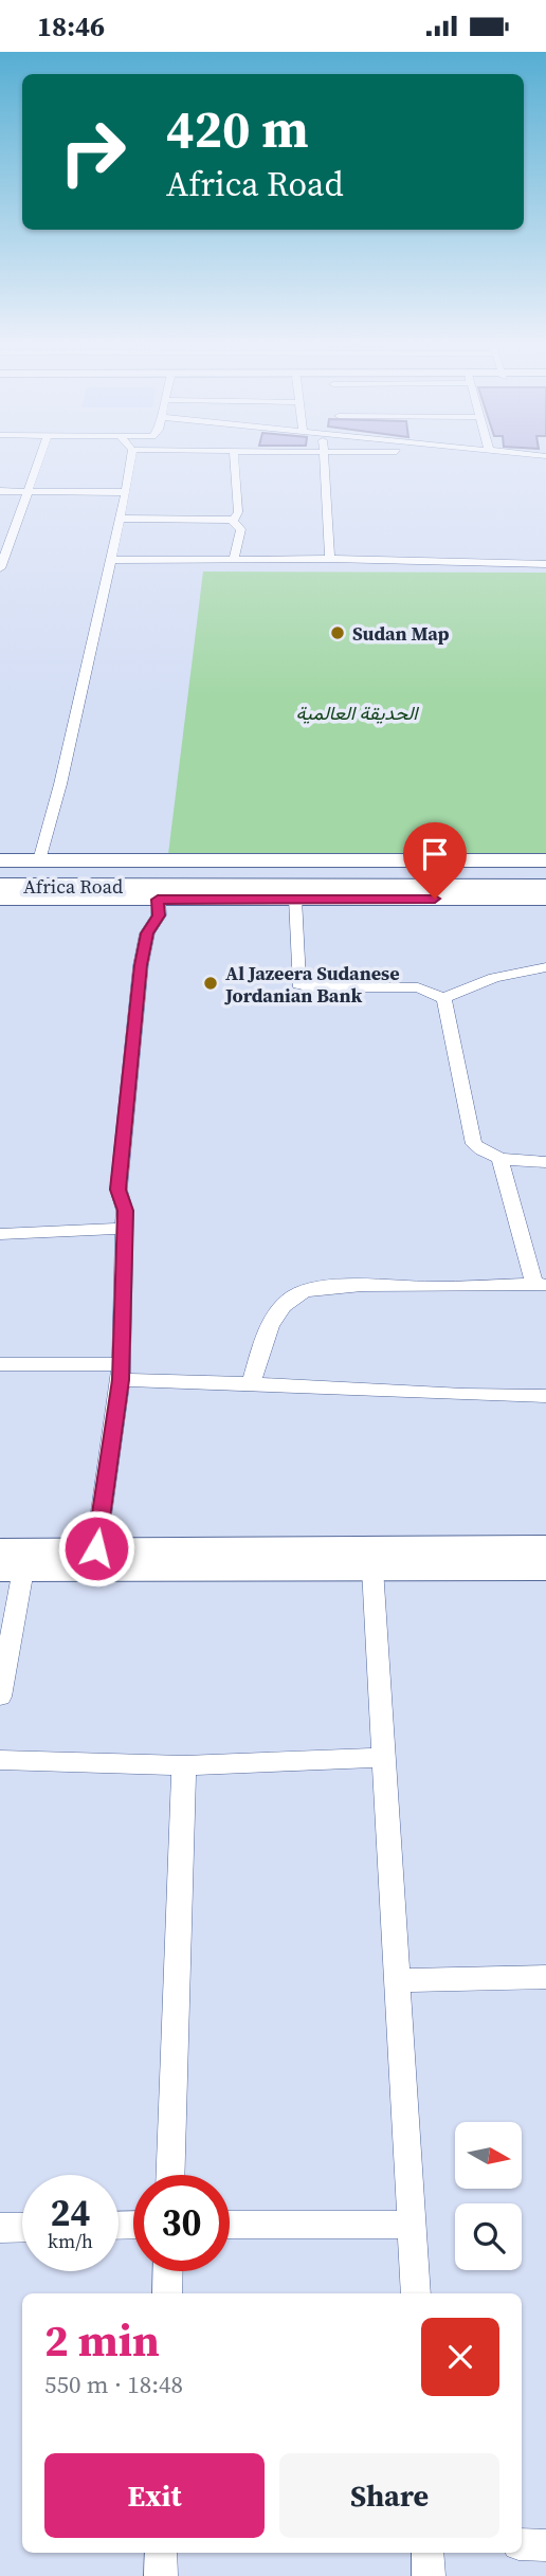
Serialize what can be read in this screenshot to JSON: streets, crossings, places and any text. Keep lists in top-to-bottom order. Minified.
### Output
{"streets":{"highway":["Africa Road"]},"parks":["الحديقة العالمية"],"places":["Sudan Map","Al Jazeera Sudanese Jordanian Bank"],"north":"right","page":{"status":"18:46","turn":["420 m","Africa Road"],"speed":"24 km/h","limit":"30","heading":["2 min","550 m · 18:48"],"buttons":["Exit","Share"]}}
